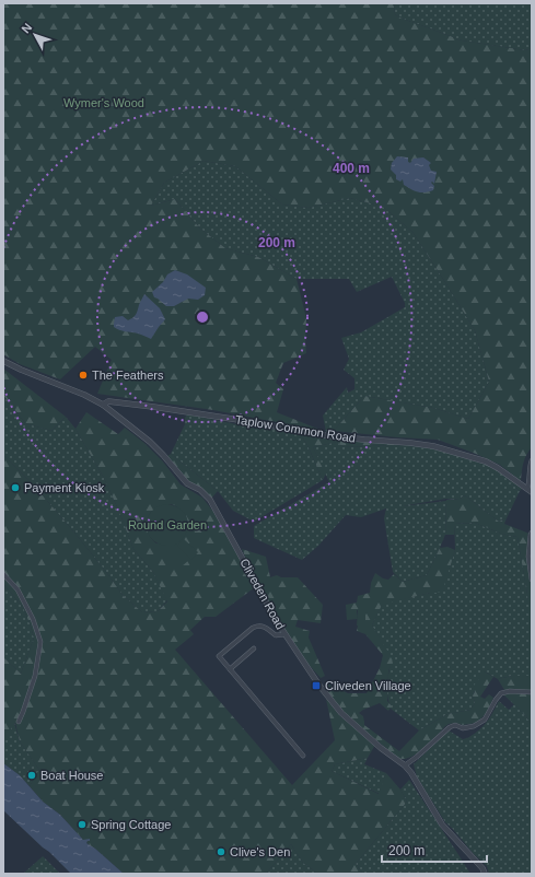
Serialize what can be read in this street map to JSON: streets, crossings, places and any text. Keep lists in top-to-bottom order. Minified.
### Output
{"streets":{"street":["Taplow Common Road","Cliveden Road"]},"crossings":[["Taplow Common Road","Cliveden Road"]],"parks":["Wymer's Wood","Round Garden"],"places":{"other":["The Feathers","Payment Kiosk","Boat House","Spring Cottage","Clive's Den"],"transit":["Cliveden Village"]},"scale_bar":"200 m","north":"top left","rings":["400 m","200 m"]}
